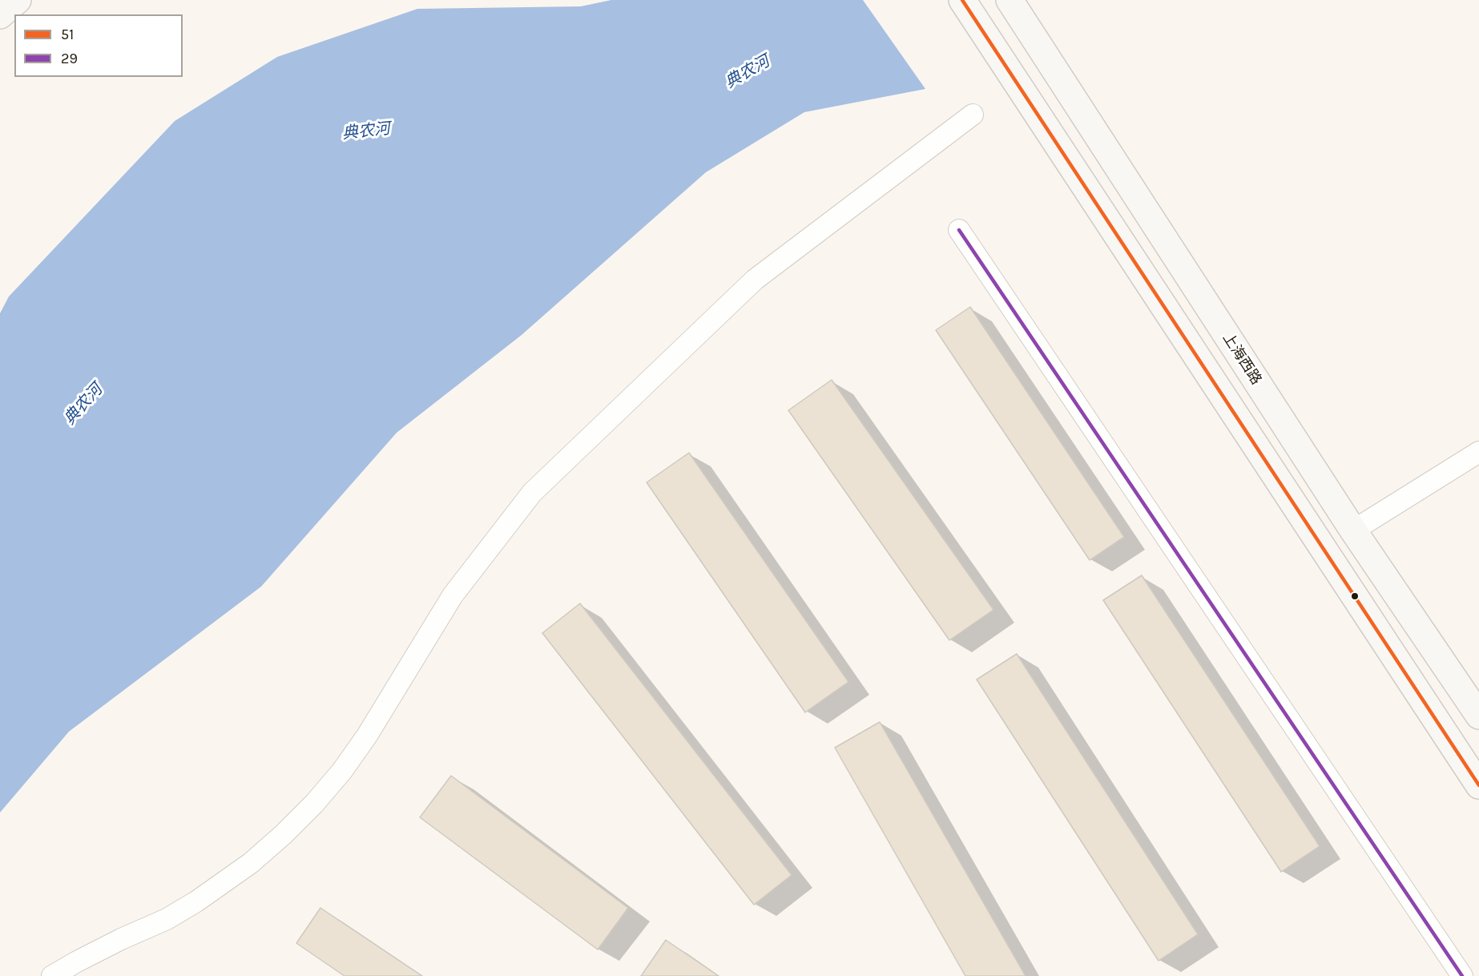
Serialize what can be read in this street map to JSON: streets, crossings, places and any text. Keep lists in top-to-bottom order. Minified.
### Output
{"streets":{"main road":["上海西路"]},"water":["典农河"],"lines":["transit line 51","transit line 29"],"legend":["51","29"]}
